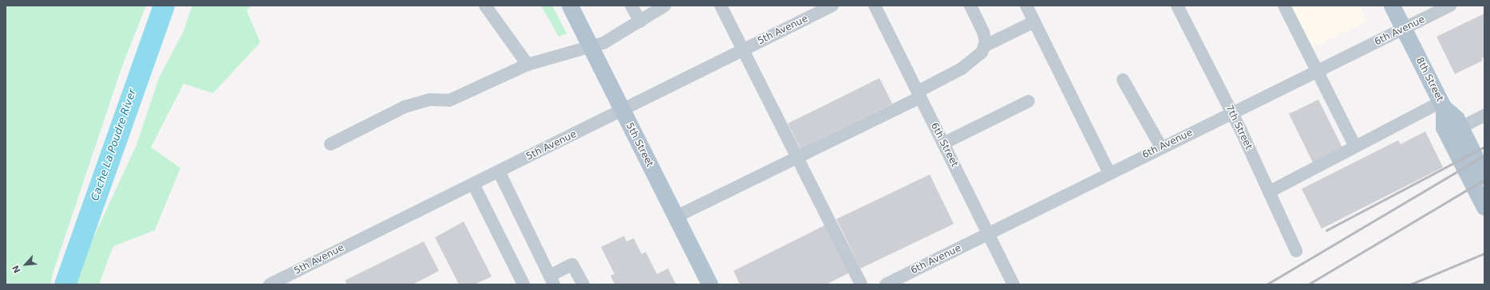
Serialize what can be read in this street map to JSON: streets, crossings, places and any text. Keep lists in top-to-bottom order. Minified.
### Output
{"streets":{"main road":["8th Street","5th Street"],"street":["5th Avenue","6th Avenue","7th Street","6th Street"]},"crossings":[["5th Avenue","5th Street"],["6th Avenue","8th Street"],["6th Avenue","7th Street"],["6th Avenue","6th Street"]],"water":["Cache La Poudre River"],"north":"bottom left"}
